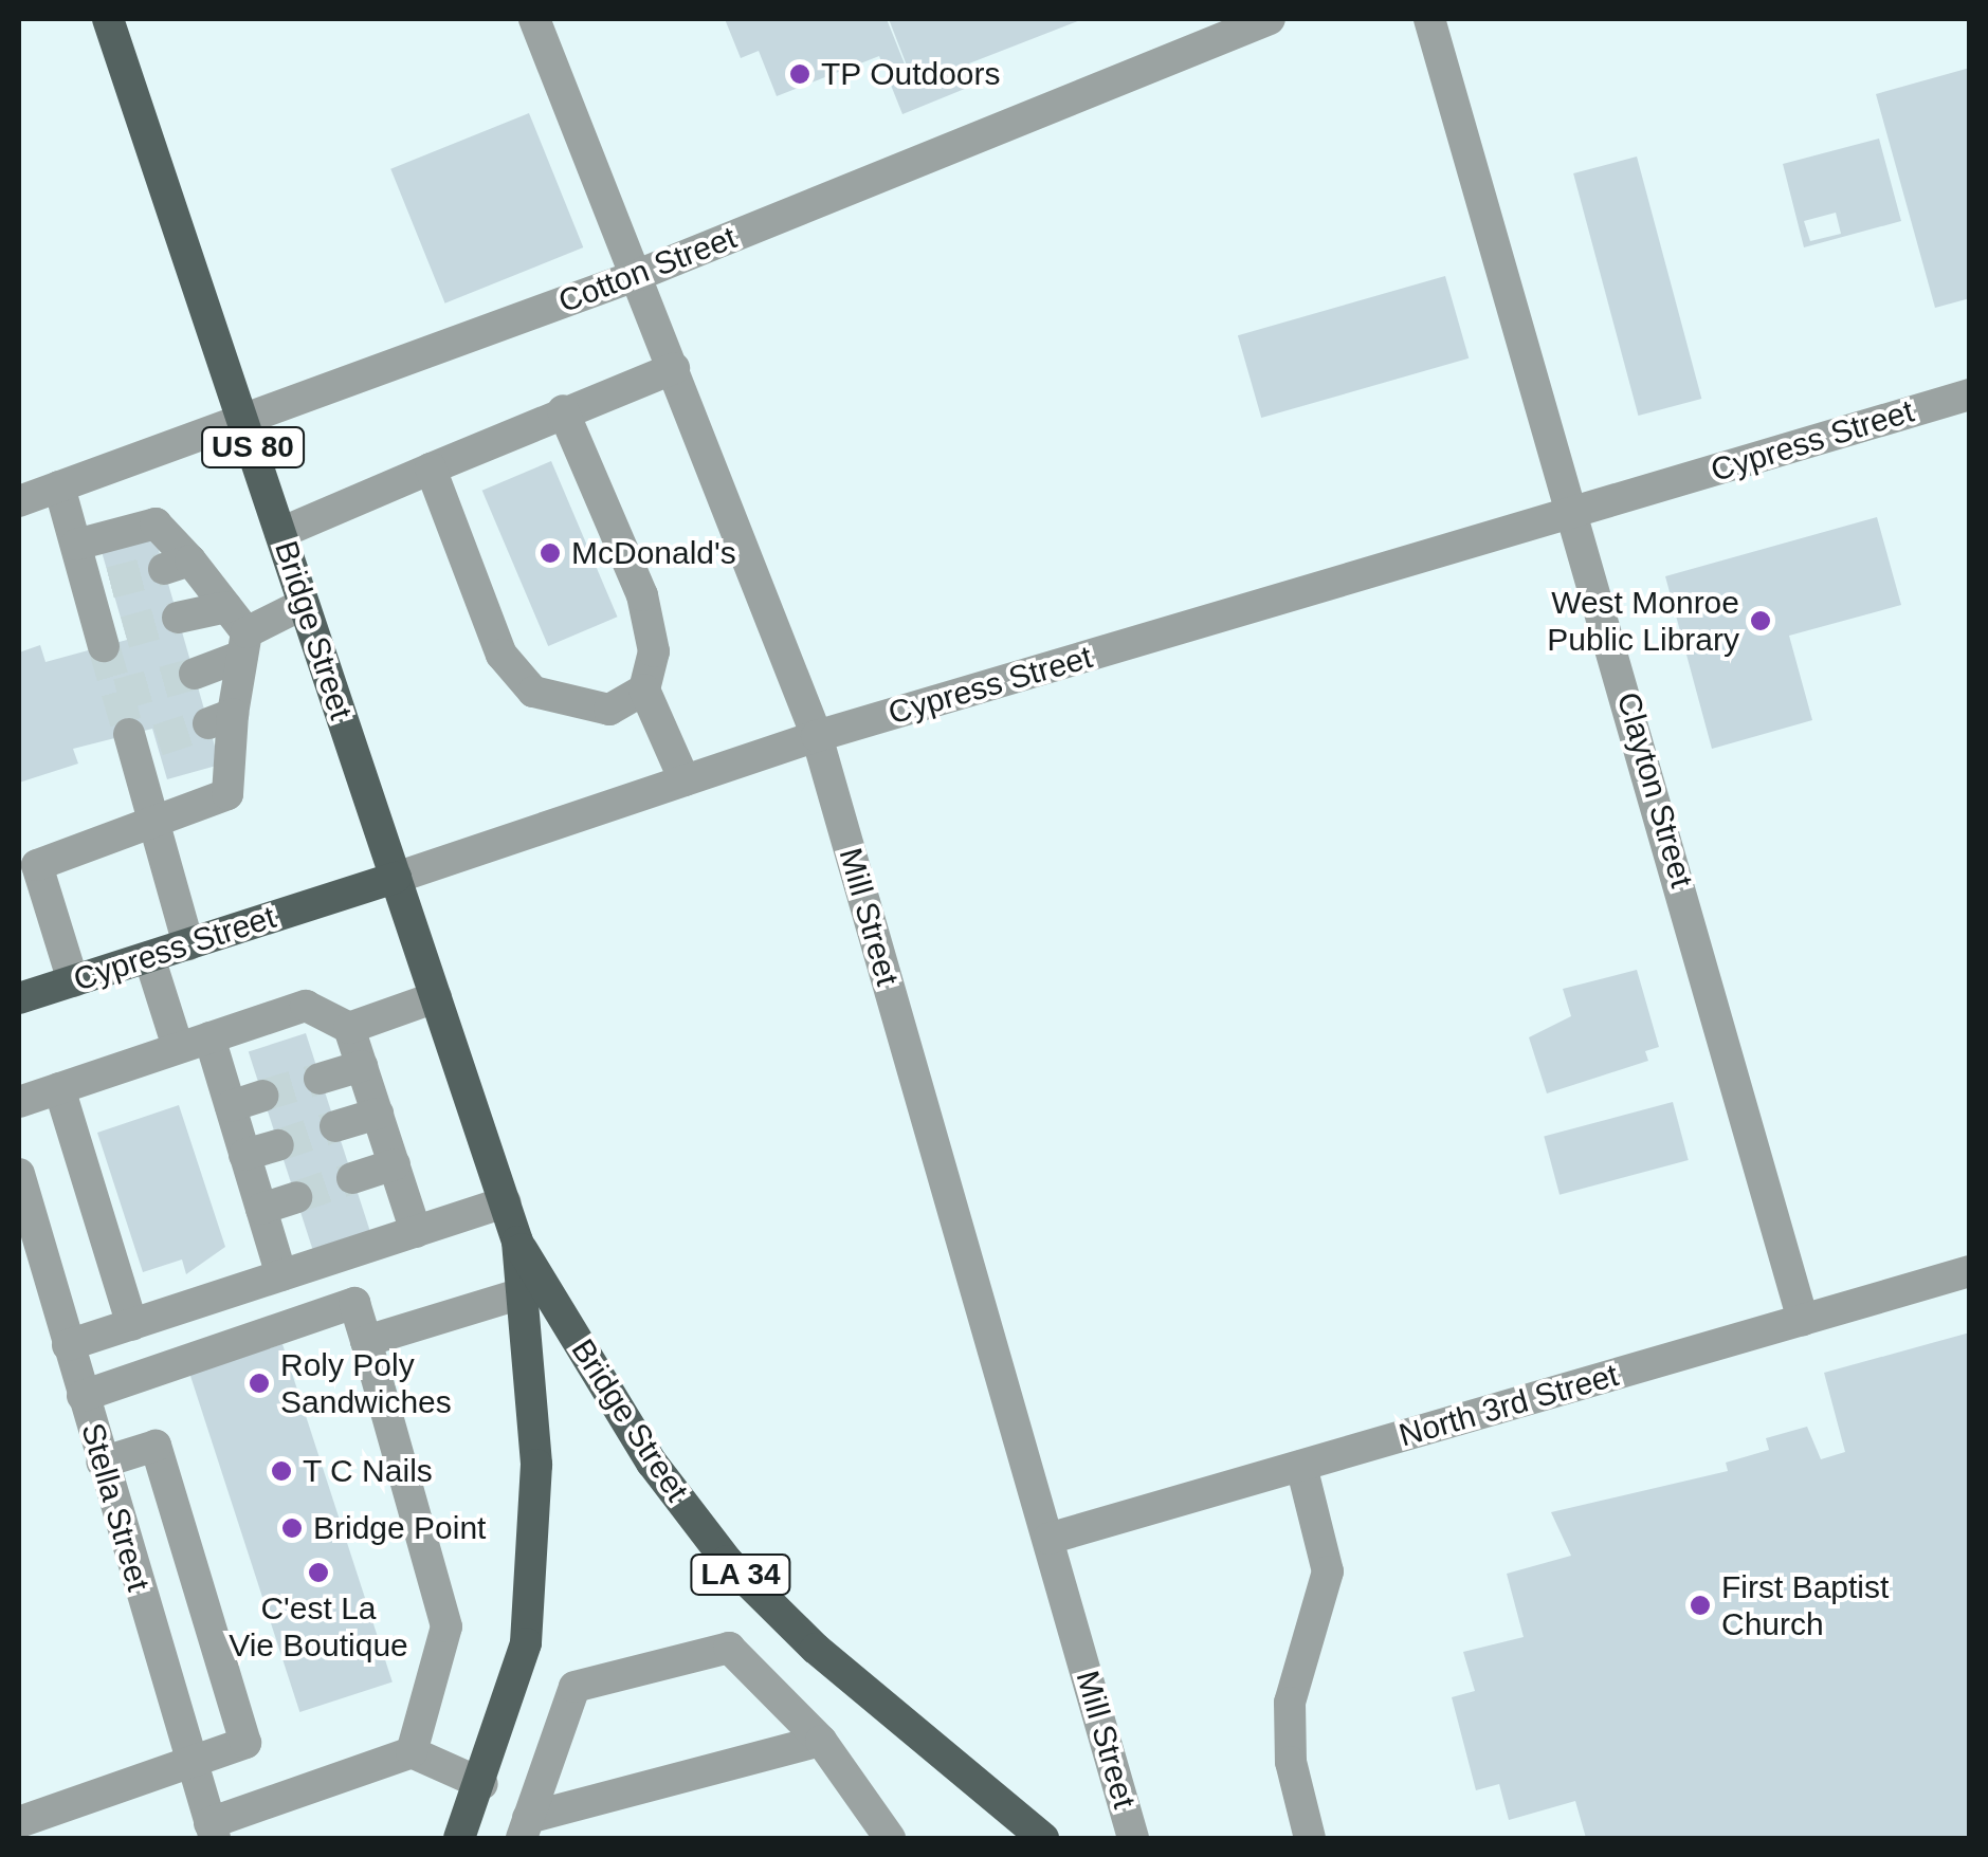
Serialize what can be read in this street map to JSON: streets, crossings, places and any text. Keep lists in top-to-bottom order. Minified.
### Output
{"streets":{"main road":["Cypress Street","US 80","Bridge Street","LA 34"],"street":["Cotton Street","Clayton Street","Mill Street","North 3rd Street","Stella Street"]},"crossings":[["Cotton Street","Bridge Street"],["Cotton Street","Mill Street"],["Cypress Street","Bridge Street"],["Cypress Street","Clayton Street"],["Cypress Street","Mill Street"],["Clayton Street","North 3rd Street"],["Mill Street","North 3rd Street"]],"places":["TP Outdoors","McDonald's","West Monroe Public Library","Roly Poly Sandwiches","T C Nails","Bridge Point","C'est La Vie Boutique","First Baptist Church"]}
